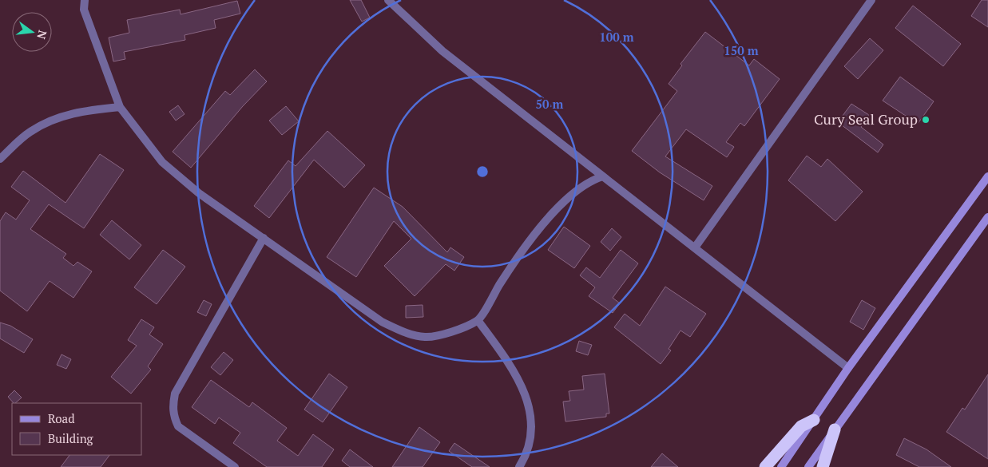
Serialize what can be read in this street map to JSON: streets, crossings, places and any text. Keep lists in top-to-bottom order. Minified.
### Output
{"places":["Cury Seal Group"],"legend":["Road","Building"],"north":"right","rings":["100 m","150 m","50 m"]}
